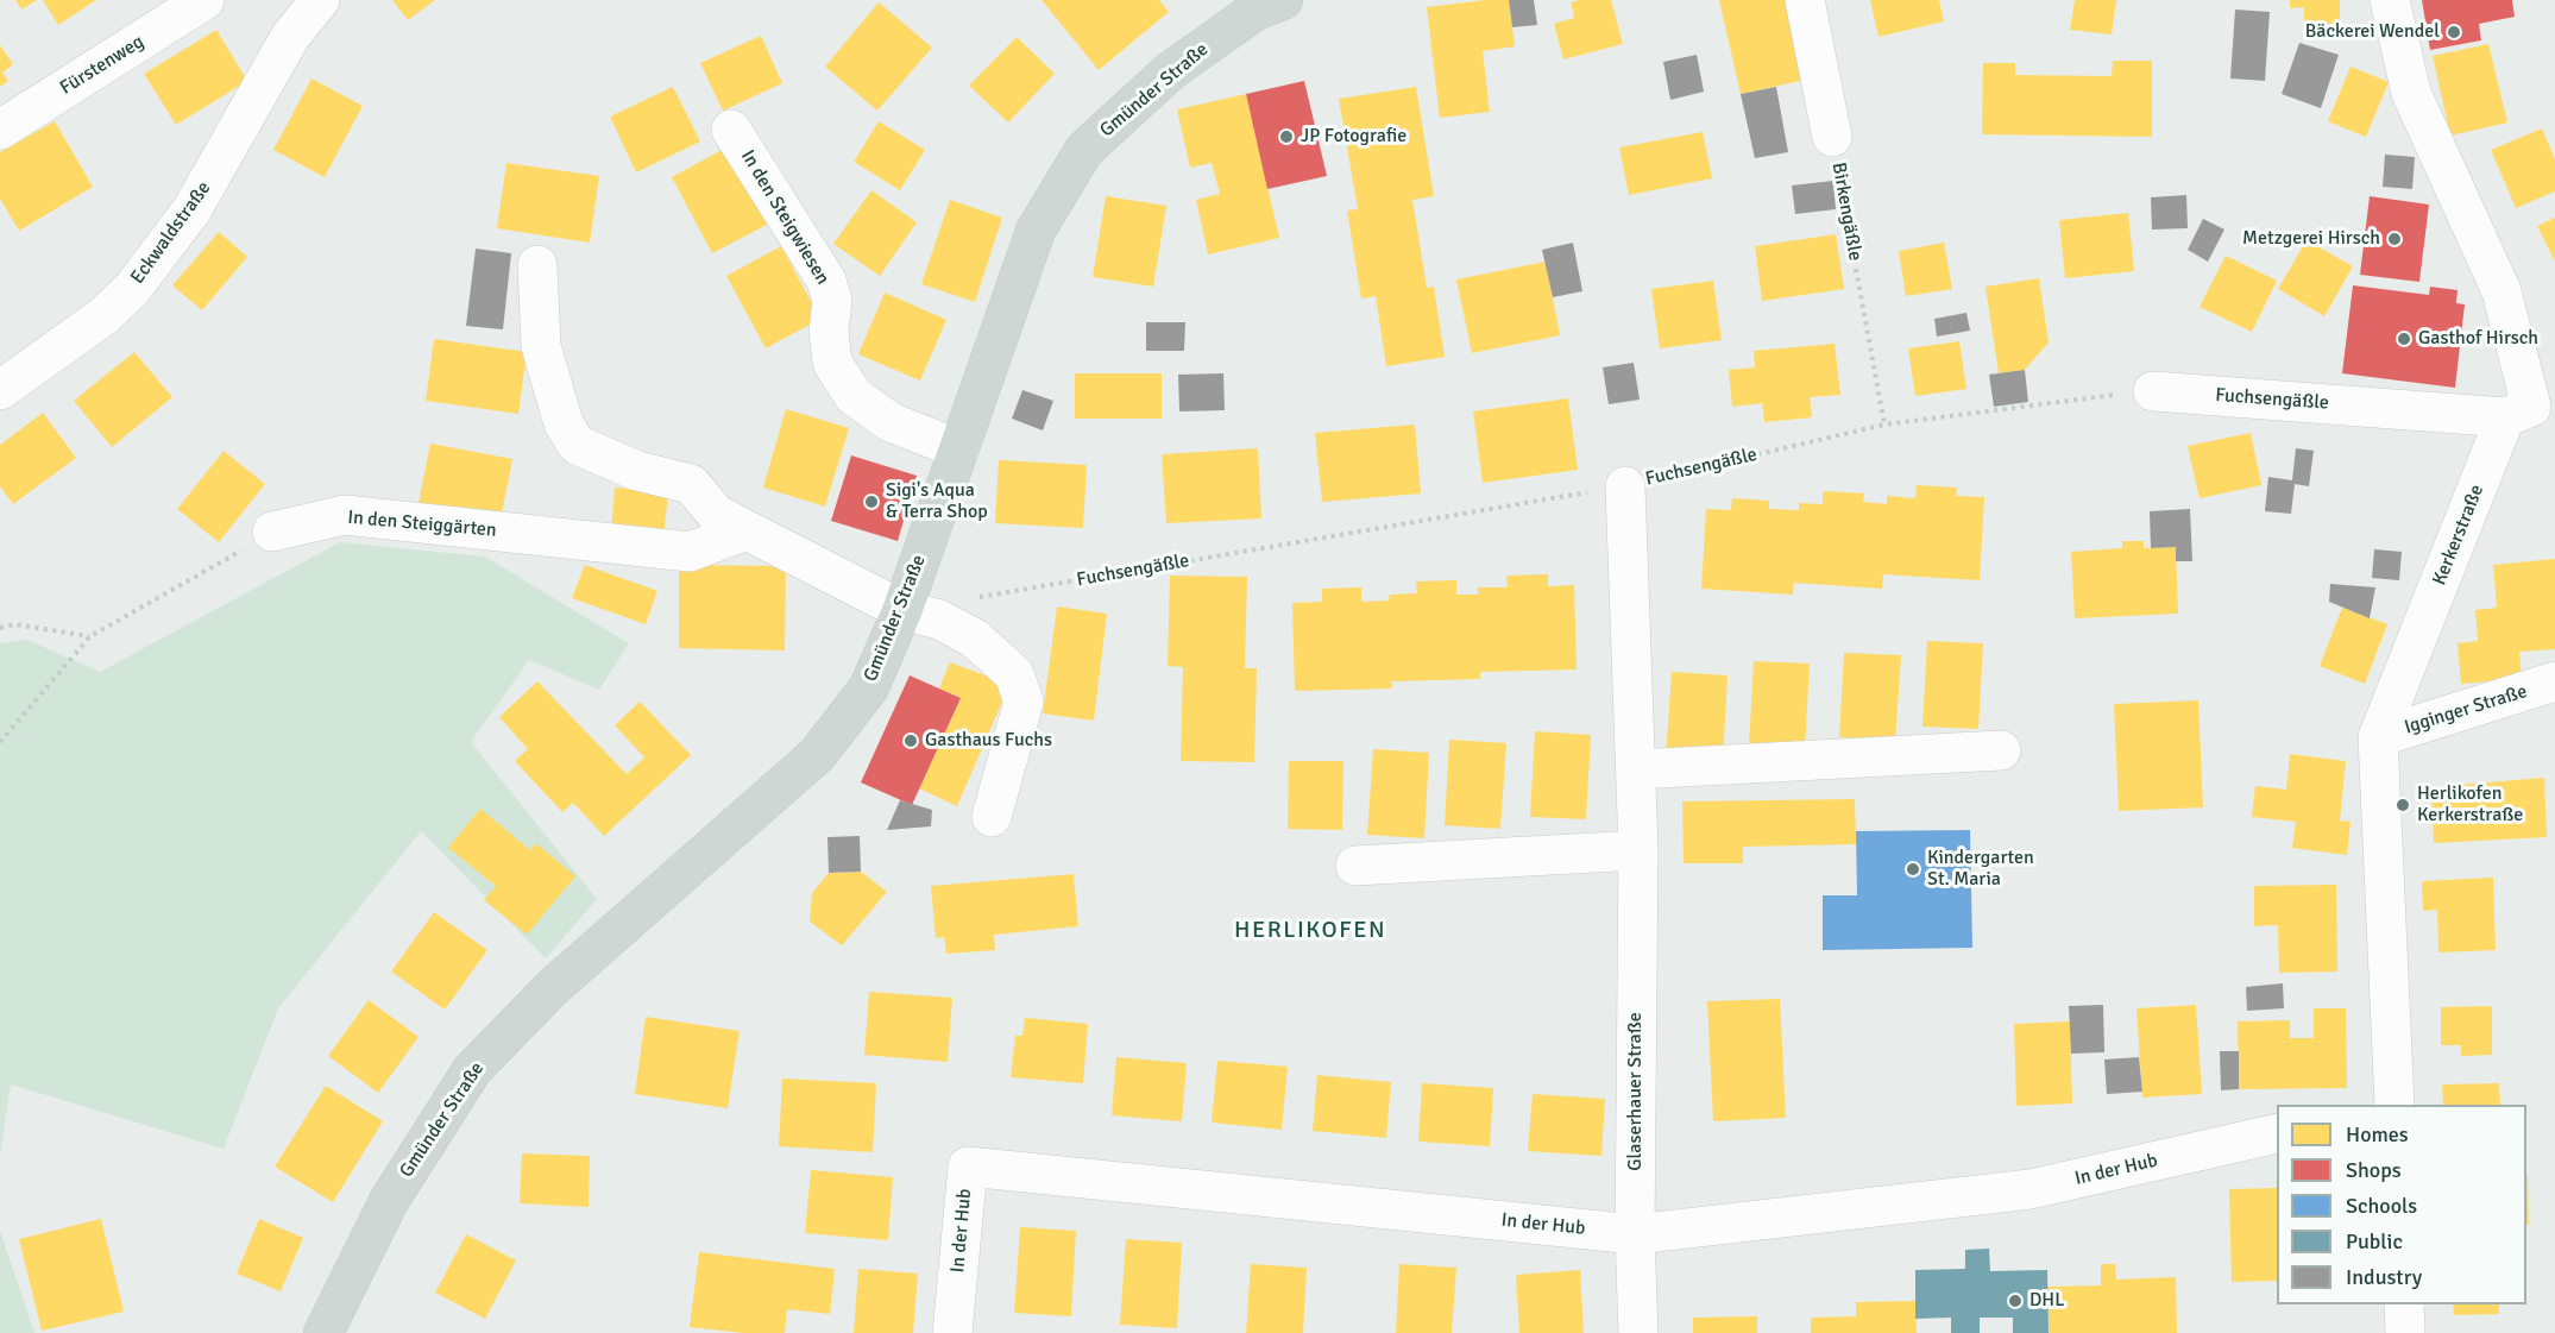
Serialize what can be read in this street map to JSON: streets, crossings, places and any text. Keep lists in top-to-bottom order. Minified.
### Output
{"streets":{"main road":["Gmünder Straße"],"street":["Fürstenweg","Birkengäßle","In den Steigwiesen","Eckwaldstraße","Fuchsengäßle","In den Steiggärten","Kerkerstraße","Igginger Straße","Glaserhauer Straße","In der Hub"]},"crossings":[["Gmünder Straße","In den Steigwiesen"],["Birkengäßle","Fuchsengäßle"],["Fuchsengäßle","Kerkerstraße"],["Fuchsengäßle","Glaserhauer Straße"],["Kerkerstraße","Igginger Straße"],["Glaserhauer Straße","In der Hub"]],"districts":["HERLIKOFEN"],"places":["Bäckerei Wendel","JP Fotografie","Metzgerei Hirsch","Gasthof Hirsch","Sigi's Aqua & Terra Shop","Gasthaus Fuchs","Herlikofen Kerkerstraße","Kindergarten St. Maria","DHL"],"legend":["Homes","Shops","Schools","Public","Industry"]}
